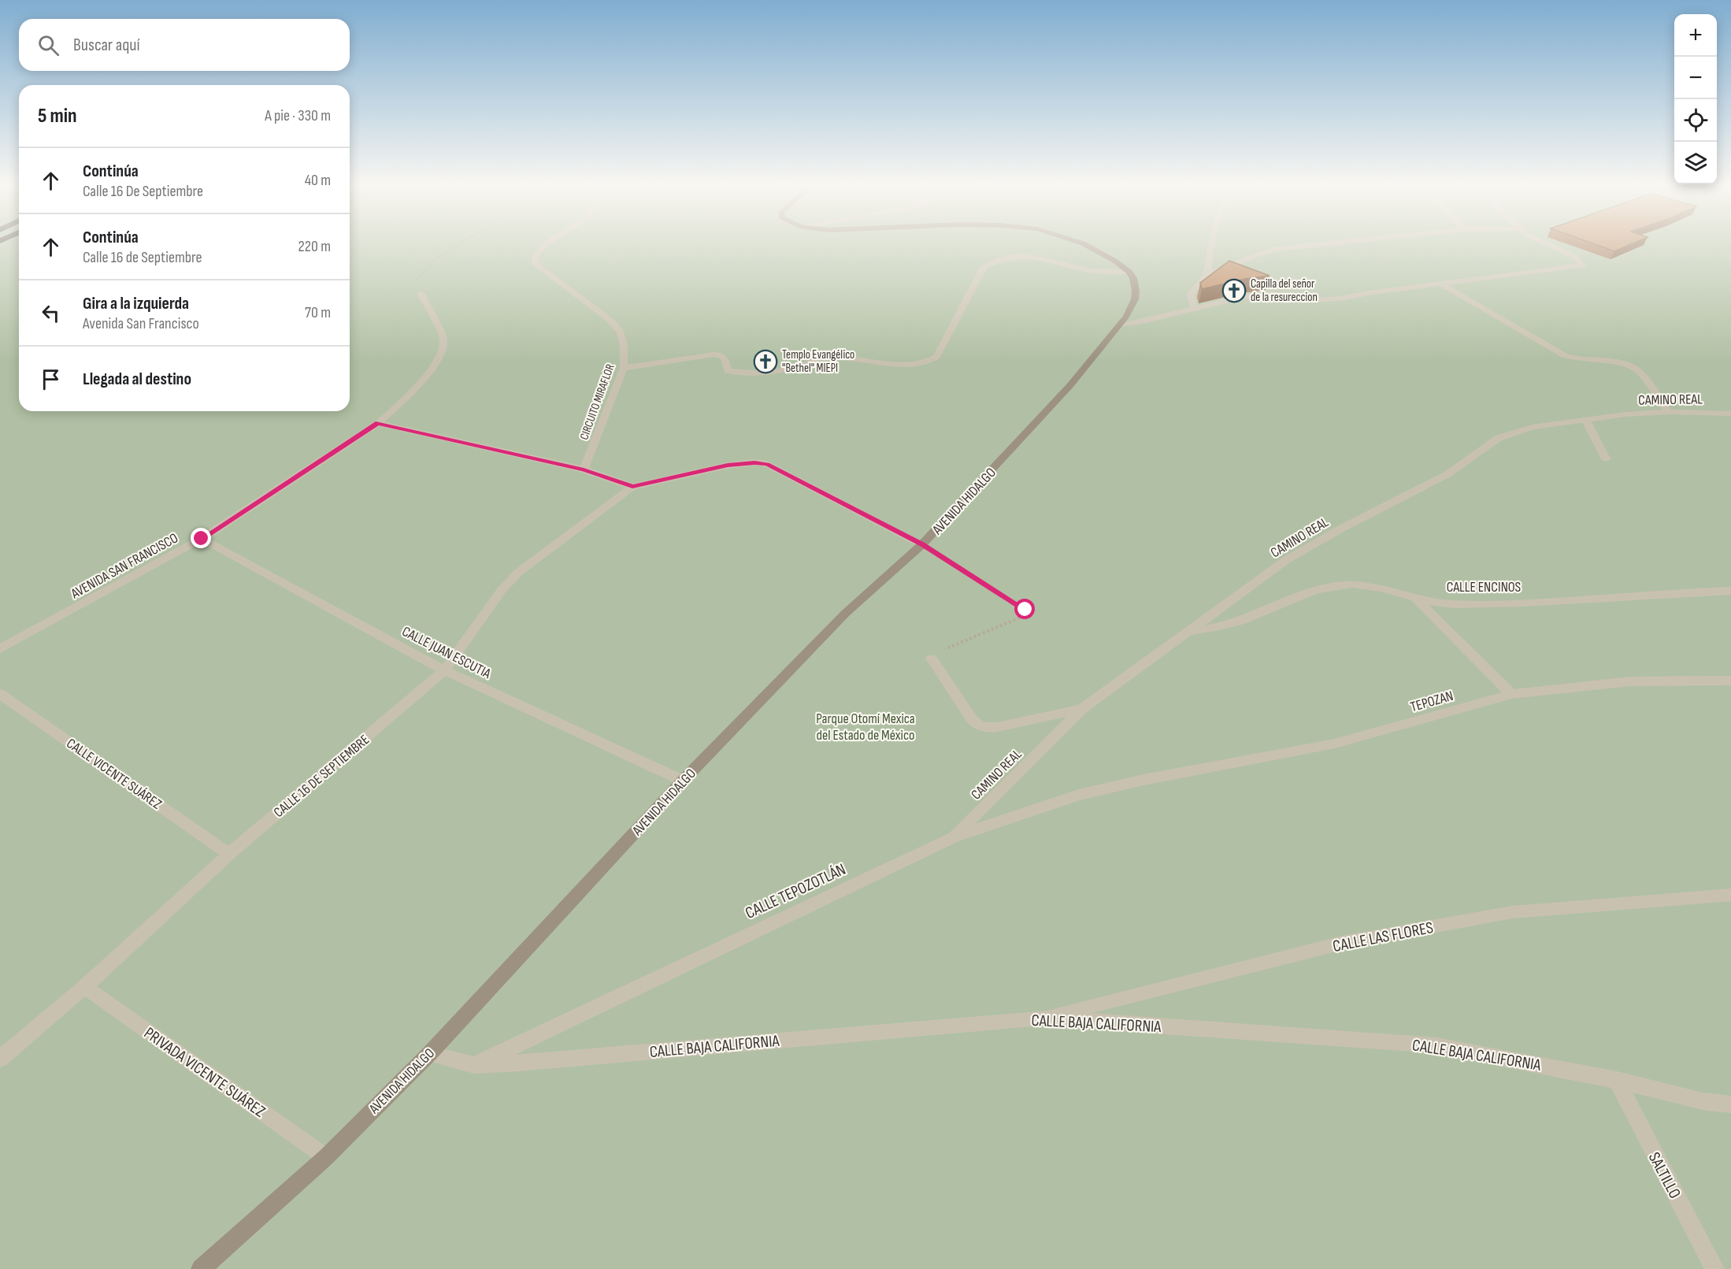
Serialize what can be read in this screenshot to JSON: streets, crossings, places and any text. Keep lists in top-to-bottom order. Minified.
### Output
{"streets":{"main road":["AVENIDA HIDALGO"],"street":["CAMINO REAL","CIRCUITO MIRAFLOR","AVENIDA SAN FRANCISCO","CALLE ENCINOS","CALLE JUAN ESCUTIA","TEPOZAN","CALLE VICENTE SUÁREZ","CALLE 16 DE SEPTIEMBRE","CALLE TEPOZOTLÁN","CALLE LAS FLORES","CALLE BAJA CALIFORNIA","PRIVADA VICENTE SUÁREZ","SALTILLO"]},"crossings":[["CAMINO REAL","CALLE ENCINOS"],["CAMINO REAL","CALLE TEPOZOTLÁN"],["AVENIDA HIDALGO","CALLE JUAN ESCUTIA"],["AVENIDA HIDALGO","CALLE 16 DE SEPTIEMBRE"],["AVENIDA HIDALGO","CALLE BAJA CALIFORNIA"],["AVENIDA HIDALGO","PRIVADA VICENTE SUÁREZ"],["AVENIDA SAN FRANCISCO","CALLE JUAN ESCUTIA"],["CALLE JUAN ESCUTIA","CALLE 16 DE SEPTIEMBRE"],["TEPOZAN","CALLE TEPOZOTLÁN"],["CALLE VICENTE SUÁREZ","CALLE 16 DE SEPTIEMBRE"],["CALLE 16 DE SEPTIEMBRE","PRIVADA VICENTE SUÁREZ"],["CALLE TEPOZOTLÁN","CALLE BAJA CALIFORNIA"],["CALLE LAS FLORES","CALLE BAJA CALIFORNIA"],["CALLE BAJA CALIFORNIA","SALTILLO"]],"parks":["Parque Otomí Mexica del Estado de México"],"places":{"church":["Capilla del señor de la resureccion","Templo Evangélico \"Bethel\" MIEPI"]},"page":{"map_buttons":["+","−"],"search":"Buscar aquí","heading":["5 min","A pie · 330 m"],"list":[["Continúa","Calle 16 De Septiembre","40 m"],["Continúa","Calle 16 de Septiembre","220 m"],["Gira a la izquierda","Avenida San Francisco","70 m"],"Llegada al destino"]}}
